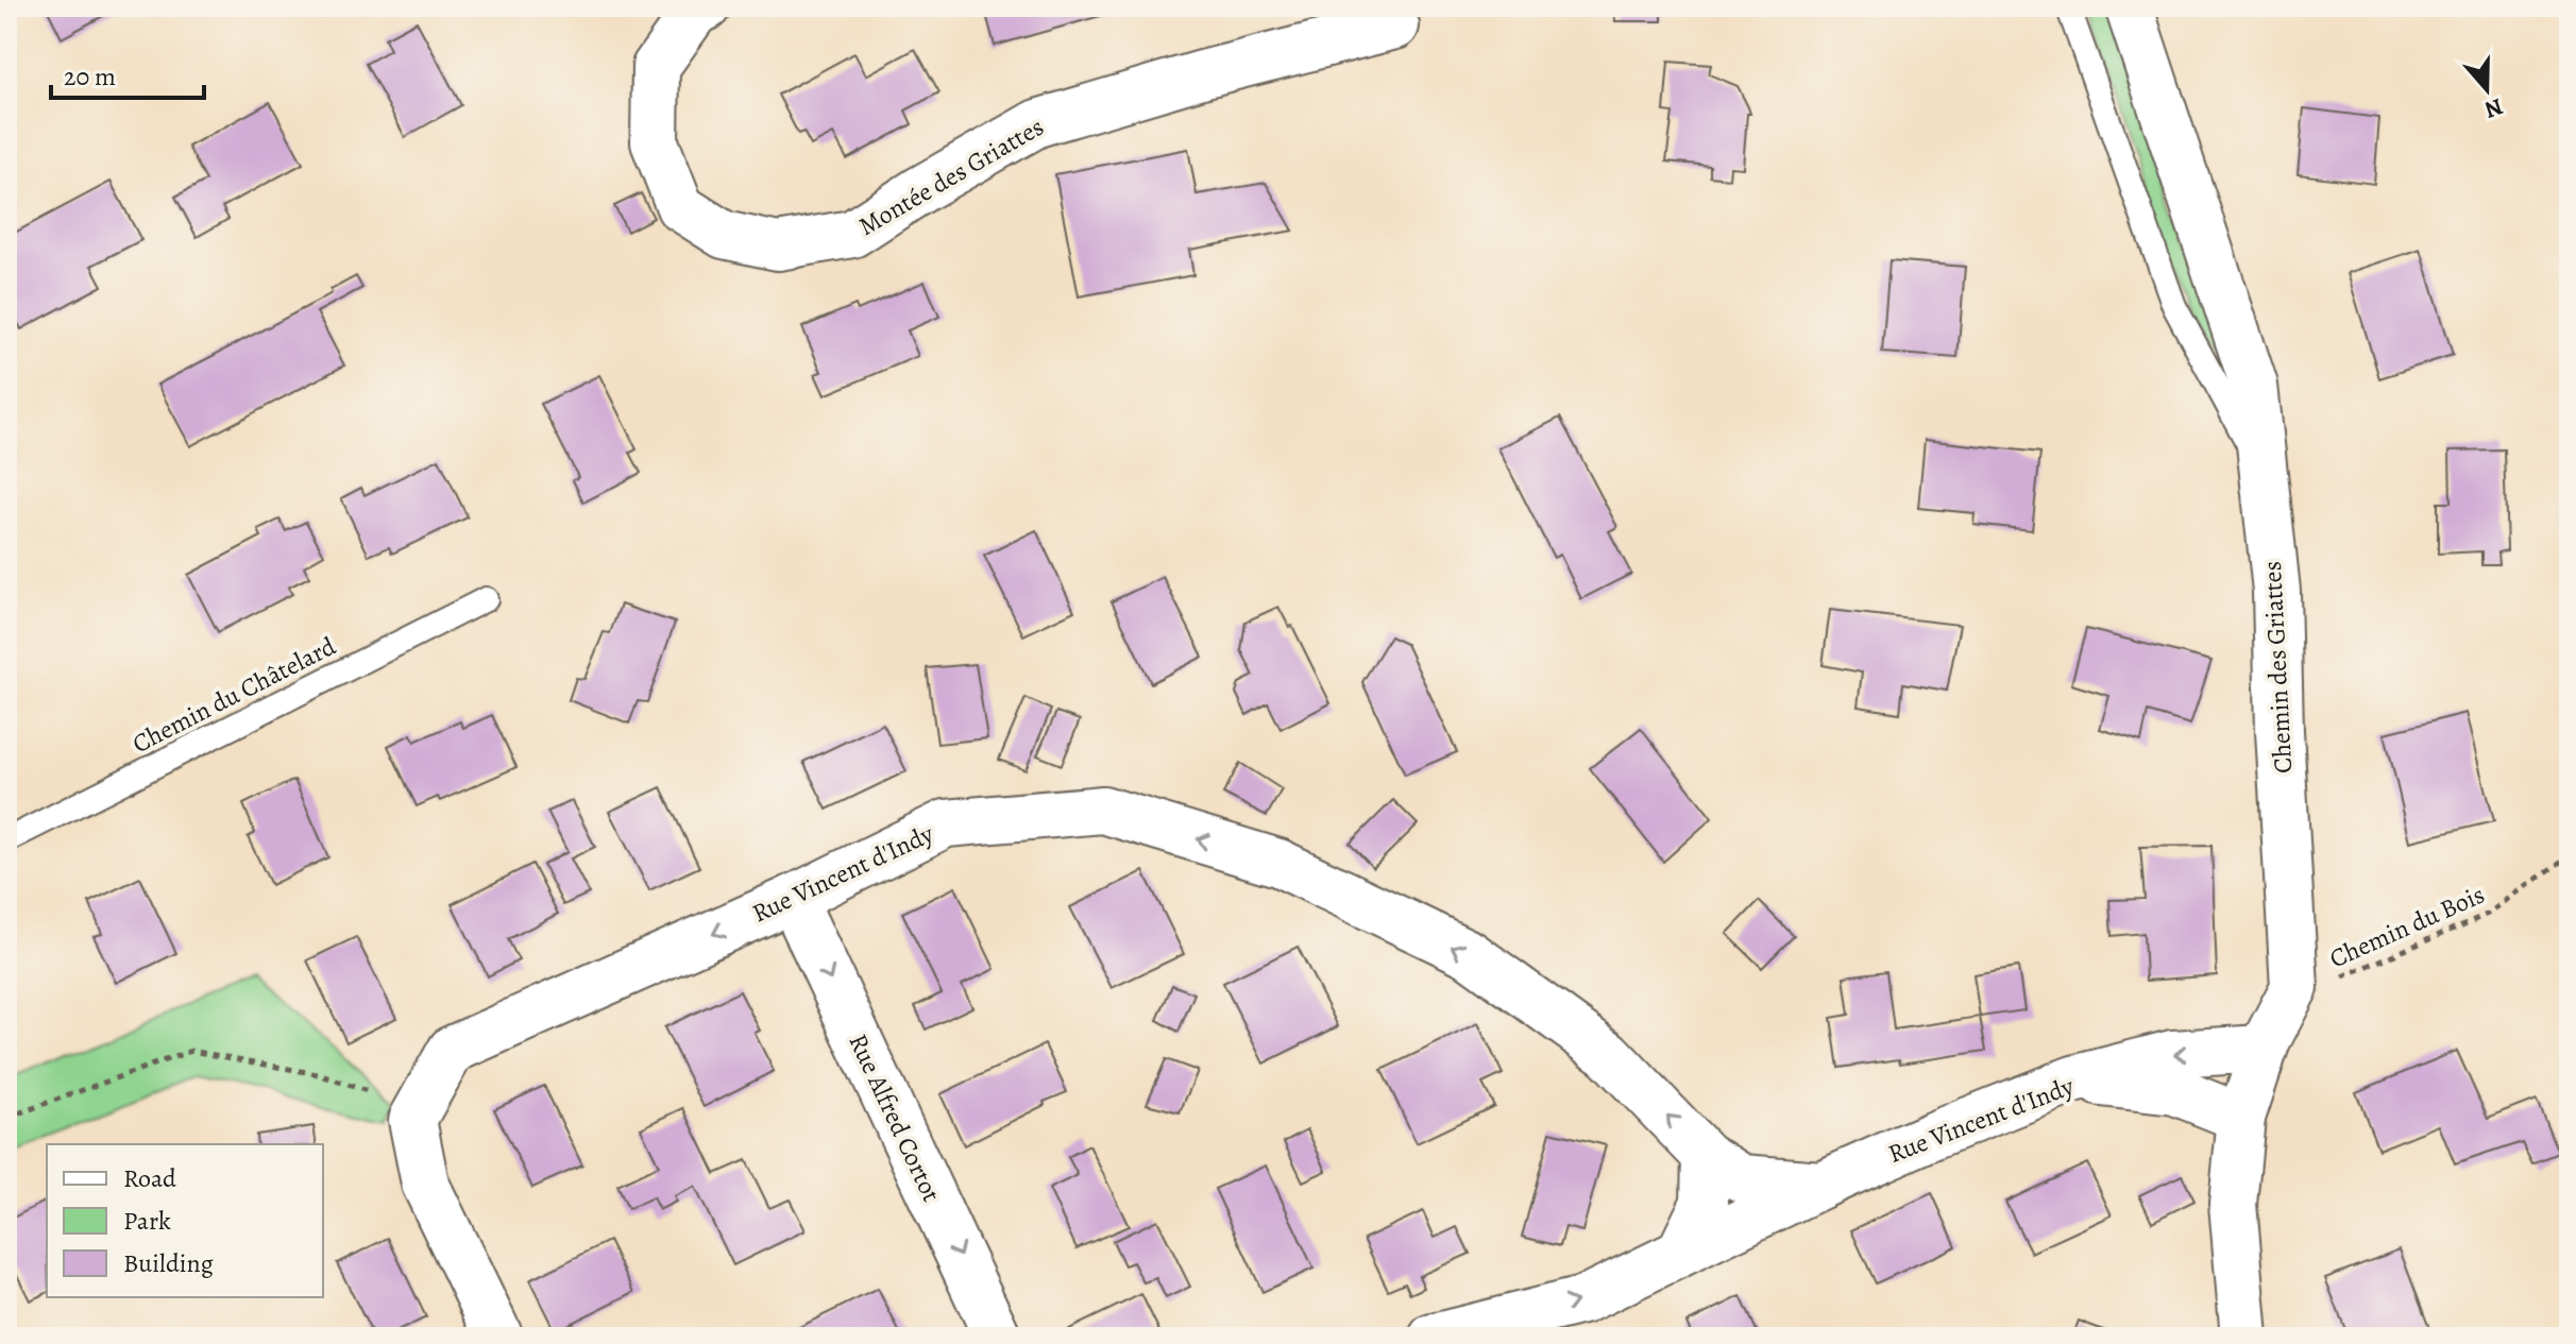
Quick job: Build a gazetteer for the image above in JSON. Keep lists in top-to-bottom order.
{
  "streets": {
    "street": [
      "Montée des Griattes",
      "Chemin des Griattes",
      "Rue Vincent d'Indy",
      "Rue Alfred Cortot"
    ],
    "lane": ["Chemin du Châtelard"],
    "path": ["Chemin du Bois"]
  },
  "crossings": [
    ["Chemin des Griattes", "Rue Vincent d'Indy"],
    ["Chemin des Griattes", "Chemin du Bois"],
    ["Rue Vincent d'Indy", "Rue Alfred Cortot"]
  ],
  "one_way": ["Rue Alfred Cortot"],
  "legend": ["Road", "Park", "Building"],
  "scale_bar": "20 m",
  "north": "bottom"
}
